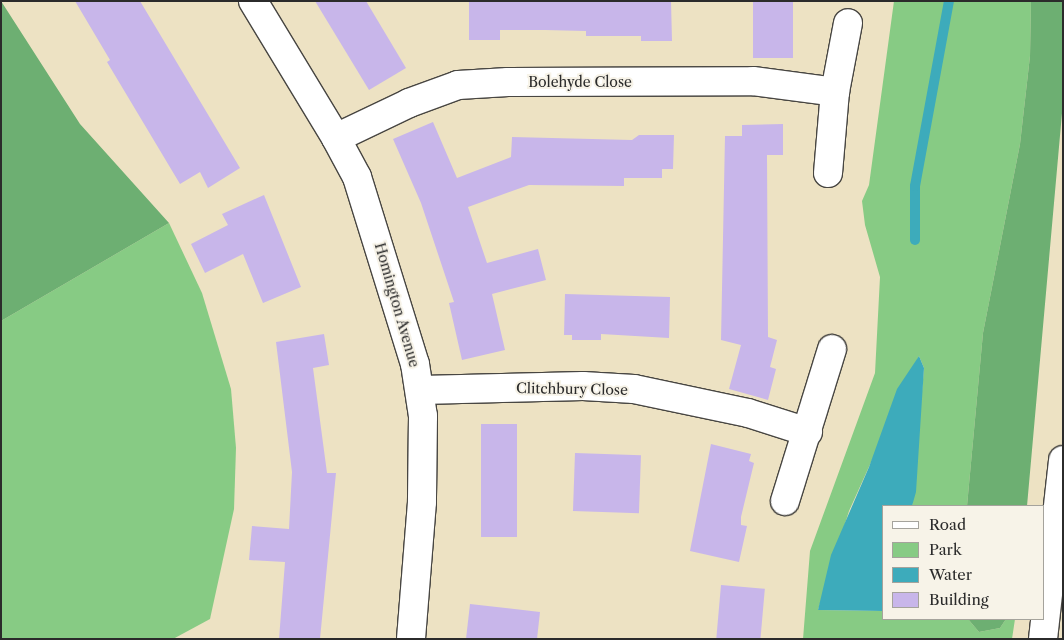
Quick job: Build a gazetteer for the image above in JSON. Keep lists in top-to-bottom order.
{
  "streets": {
    "main road": ["Bolehyde Close", "Homington Avenue", "Clitchbury Close"]
  },
  "crossings": [
    ["Bolehyde Close", "Homington Avenue"],
    ["Homington Avenue", "Clitchbury Close"]
  ],
  "legend": [
    "Road",
    "Park",
    "Water",
    "Building"
  ]
}
